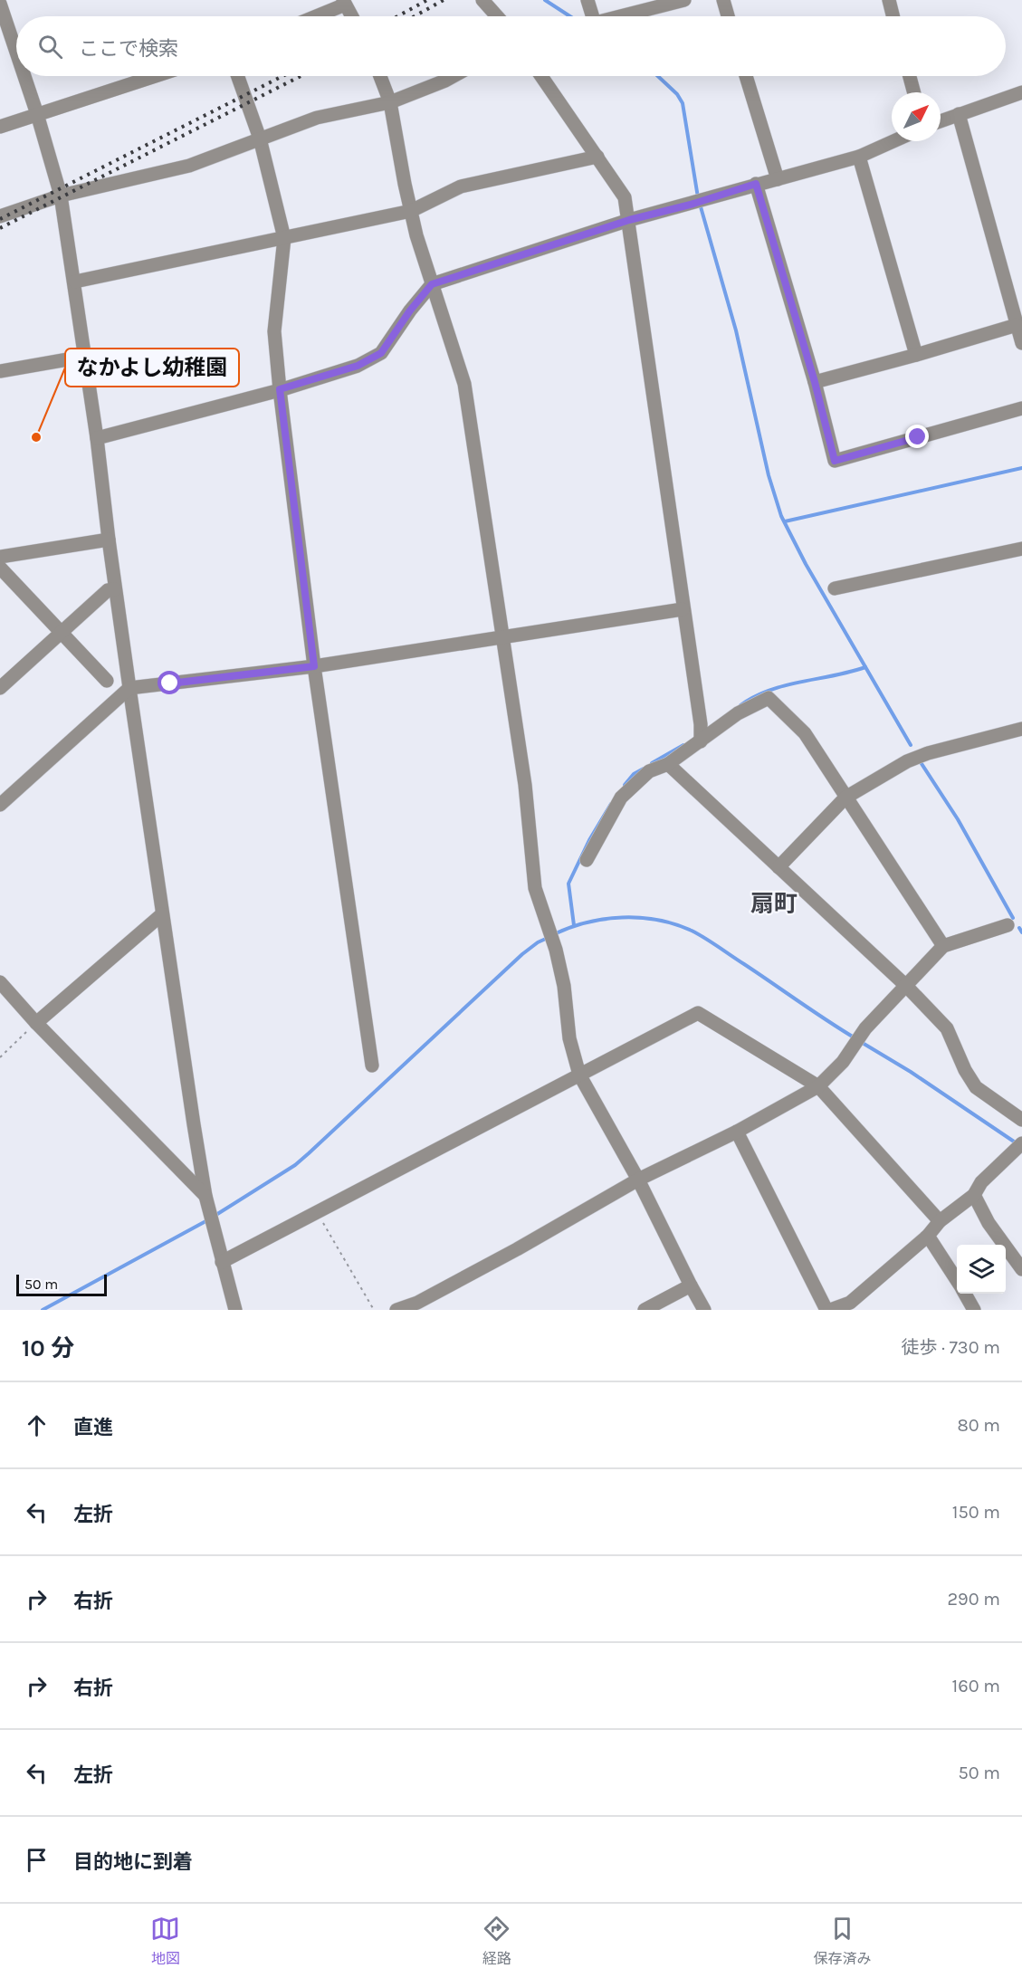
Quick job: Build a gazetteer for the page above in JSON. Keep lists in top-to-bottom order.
{
  "districts": ["扇町"],
  "places": ["なかよし幼稚園"],
  "scale_bar": "50 m",
  "north": "top right",
  "page": {
    "search": "ここで検索",
    "scale": "50 m",
    "heading": ["10 分", "徒歩 · 730 m"],
    "list": [
      ["直進", "80 m"],
      ["左折", "150 m"],
      ["右折", "290 m"],
      ["右折", "160 m"],
      ["左折", "50 m"],
      "目的地に到着"
    ],
    "nav": ["地図", "経路", "保存済み"]
  }
}
